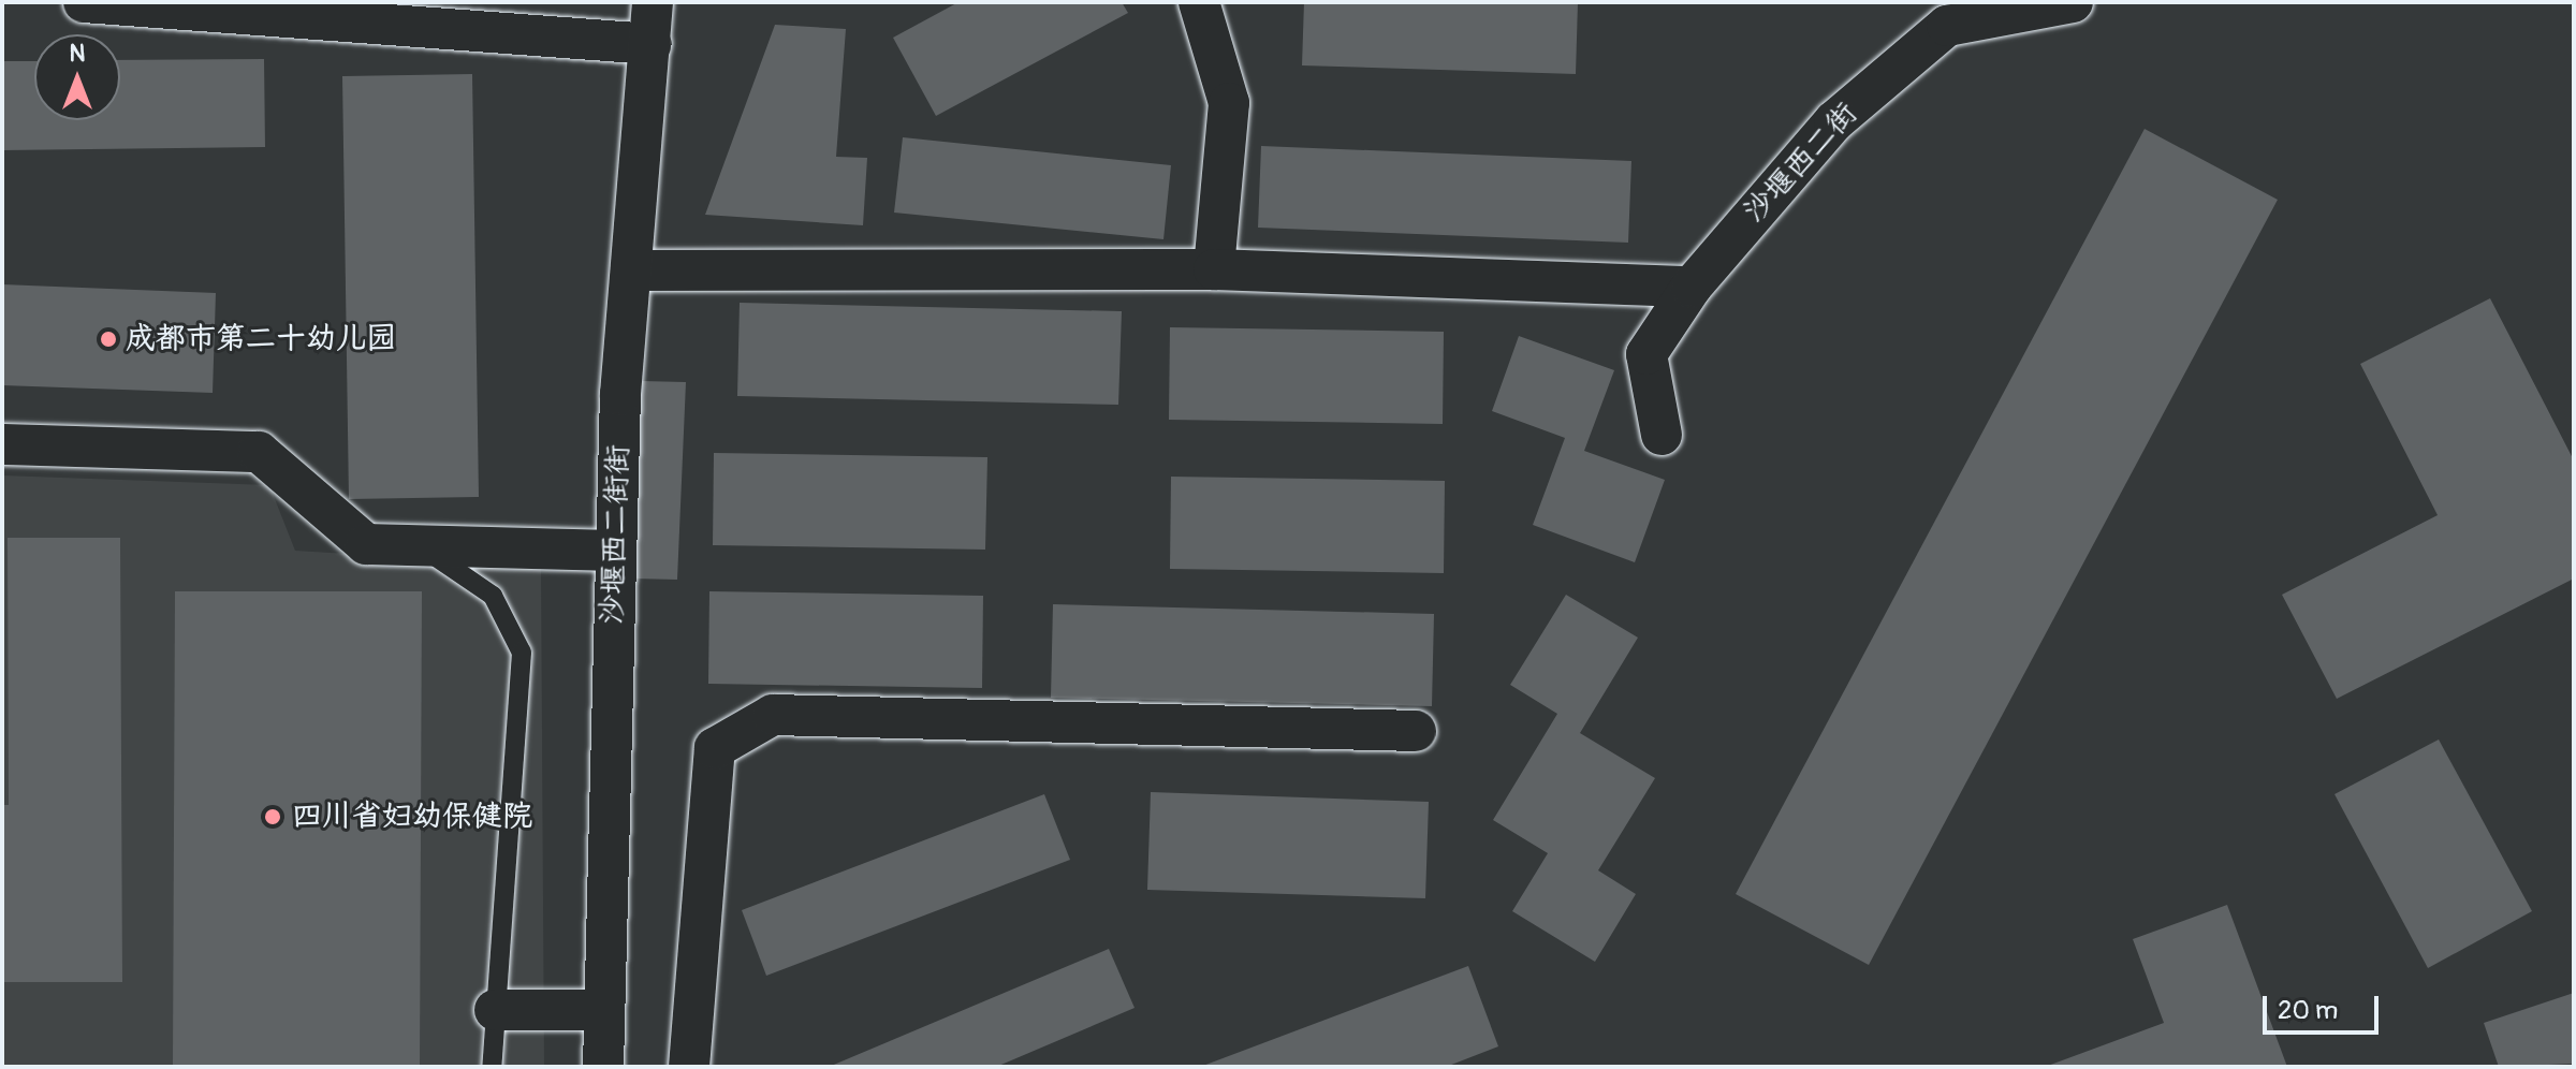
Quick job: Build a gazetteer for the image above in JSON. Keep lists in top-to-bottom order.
{
  "streets": {
    "street": ["沙堰西二街", "沙堰西二街街"]
  },
  "places": ["成都市第二十幼儿园", "四川省妇幼保健院"],
  "scale_bar": "20 m",
  "north": "top"
}
